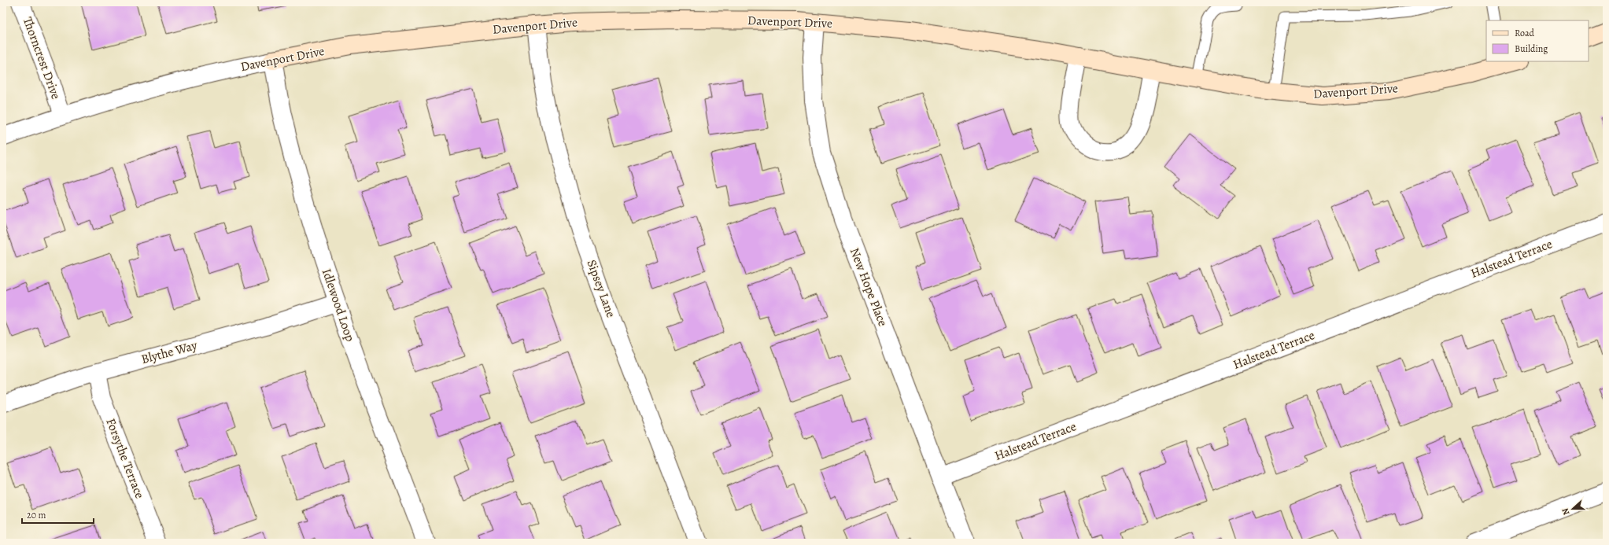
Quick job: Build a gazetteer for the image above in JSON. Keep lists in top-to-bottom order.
{
  "streets": {
    "street": [
      "Davenport Drive",
      "Thorncrest Drive",
      "Halstead Terrace",
      "New Hope Place",
      "Sipsey Lane",
      "Idlewood Loop",
      "Blythe Way",
      "Forsythe Terrace"
    ]
  },
  "crossings": [
    ["Davenport Drive", "Thorncrest Drive"],
    ["Davenport Drive", "New Hope Place"],
    ["Davenport Drive", "Sipsey Lane"],
    ["Davenport Drive", "Idlewood Loop"],
    ["Halstead Terrace", "New Hope Place"],
    ["Idlewood Loop", "Blythe Way"],
    ["Blythe Way", "Forsythe Terrace"]
  ],
  "legend": ["Road", "Building"],
  "scale_bar": "20 m",
  "north": "left"
}
